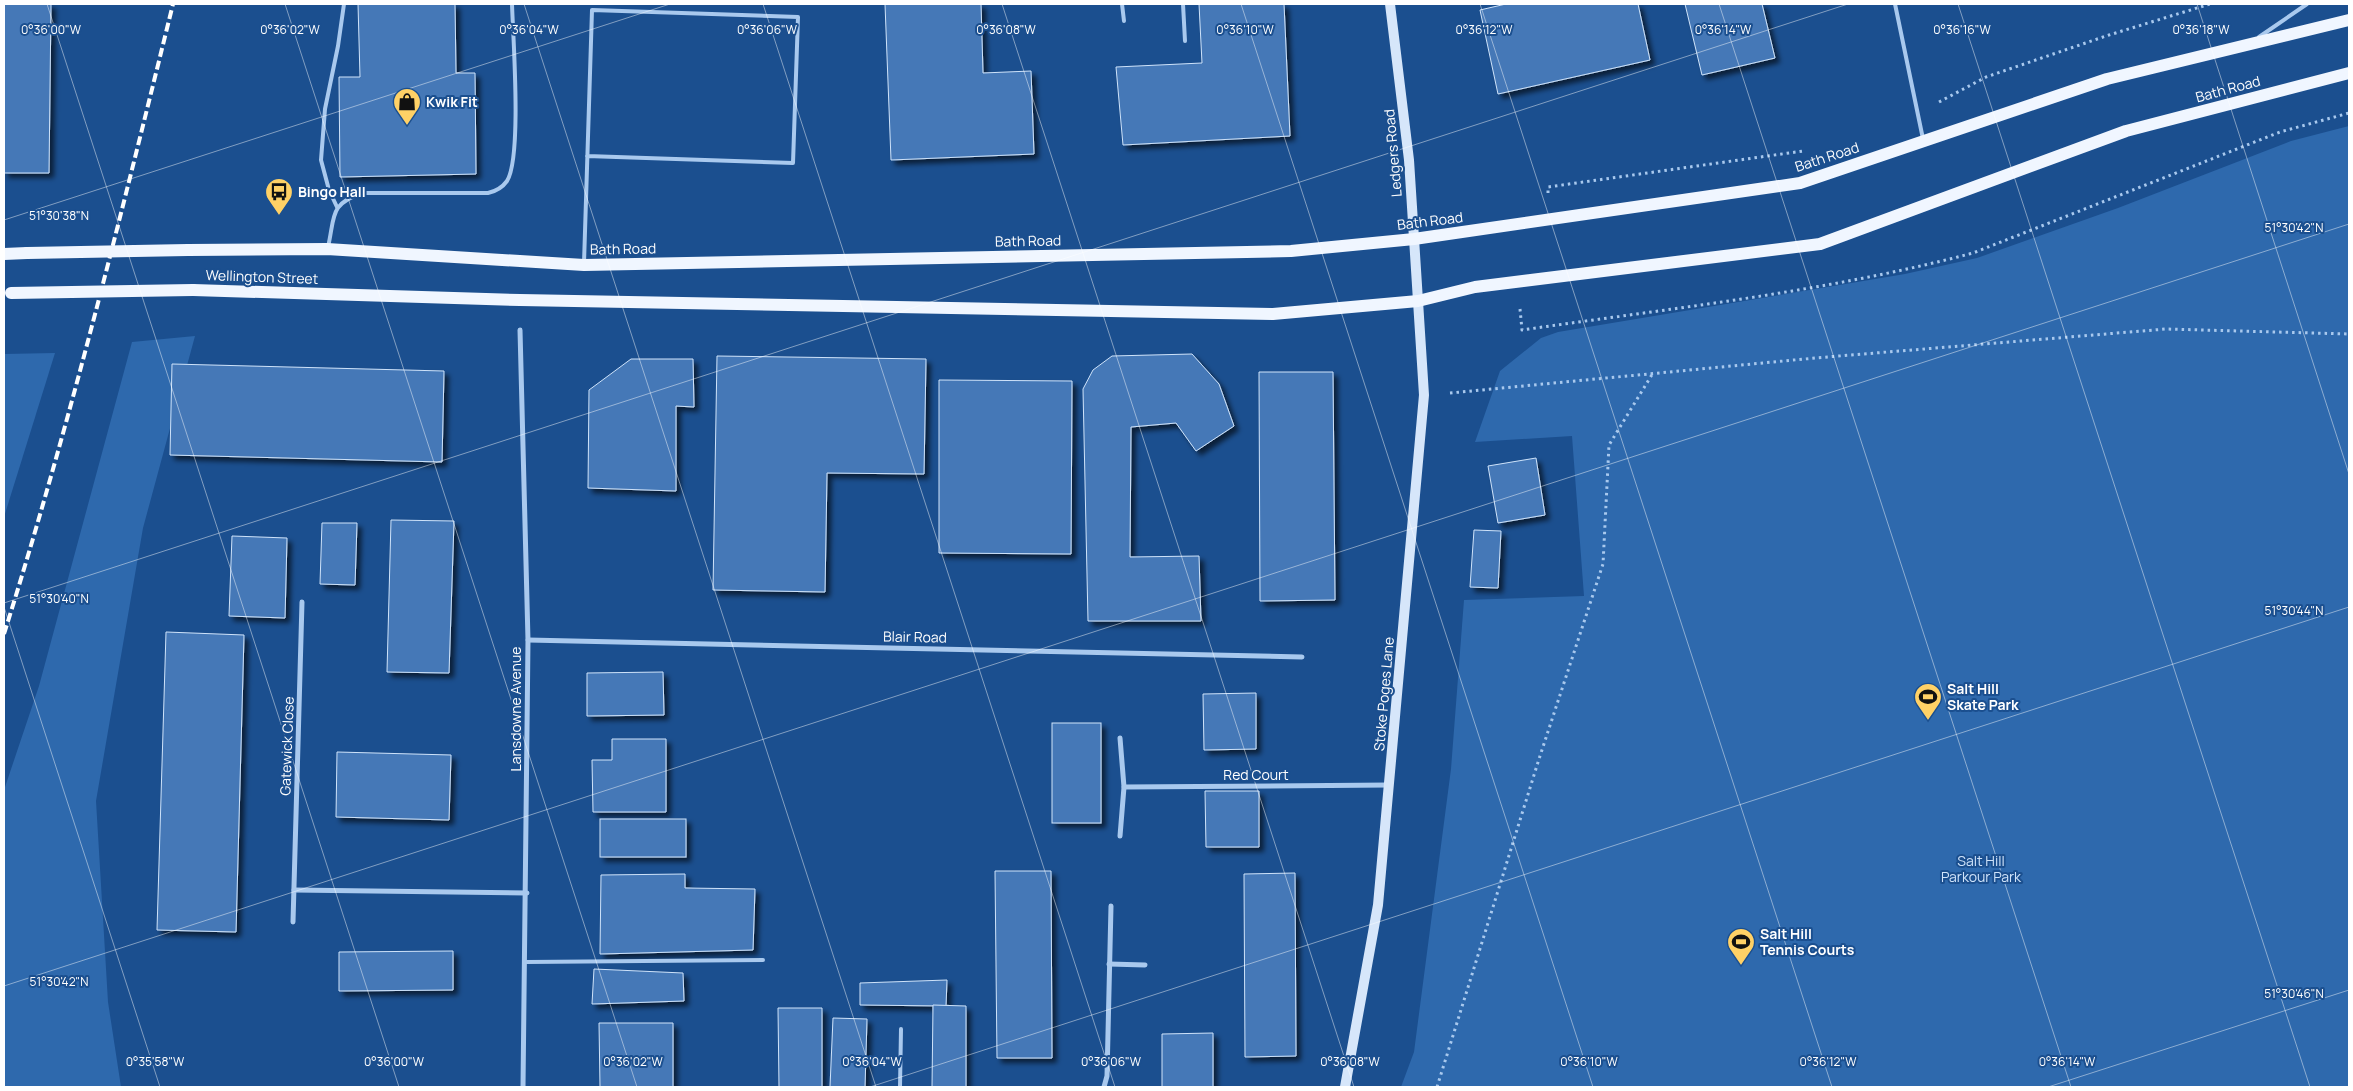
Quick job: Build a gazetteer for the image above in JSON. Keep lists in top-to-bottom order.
{
  "streets": {
    "main road": ["Bath Road", "Wellington Street"],
    "street": [
      "Ledgers Road",
      "Blair Road",
      "Stoke Poges Lane",
      "Lansdowne Avenue",
      "Gatewick Close",
      "Red Court"
    ]
  },
  "crossings": [
    ["Bath Road", "Ledgers Road"],
    ["Bath Road", "Wellington Street"],
    ["Bath Road", "Stoke Poges Lane"],
    ["Ledgers Road", "Stoke Poges Lane"],
    ["Blair Road", "Lansdowne Avenue"],
    ["Stoke Poges Lane", "Red Court"]
  ],
  "parks": ["Salt Hill Parkour Park"],
  "places": {
    "shop": ["Kwik Fit"],
    "bus stop": ["Bingo Hall"],
    "sports": ["Salt Hill Skate Park", "Salt Hill Tennis Courts"]
  },
  "coordinates": [
    "0°36'00\"W",
    "0°36'02\"W",
    "0°36'04\"W",
    "0°36'06\"W",
    "0°36'08\"W",
    "0°36'10\"W",
    "0°36'12\"W",
    "0°36'14\"W",
    "0°36'16\"W",
    "0°36'18\"W",
    "51°30'38\"N",
    "51°30'42\"N",
    "51°30'40\"N",
    "51°30'44\"N",
    "51°30'46\"N",
    "0°35'58\"W"
  ]
}
